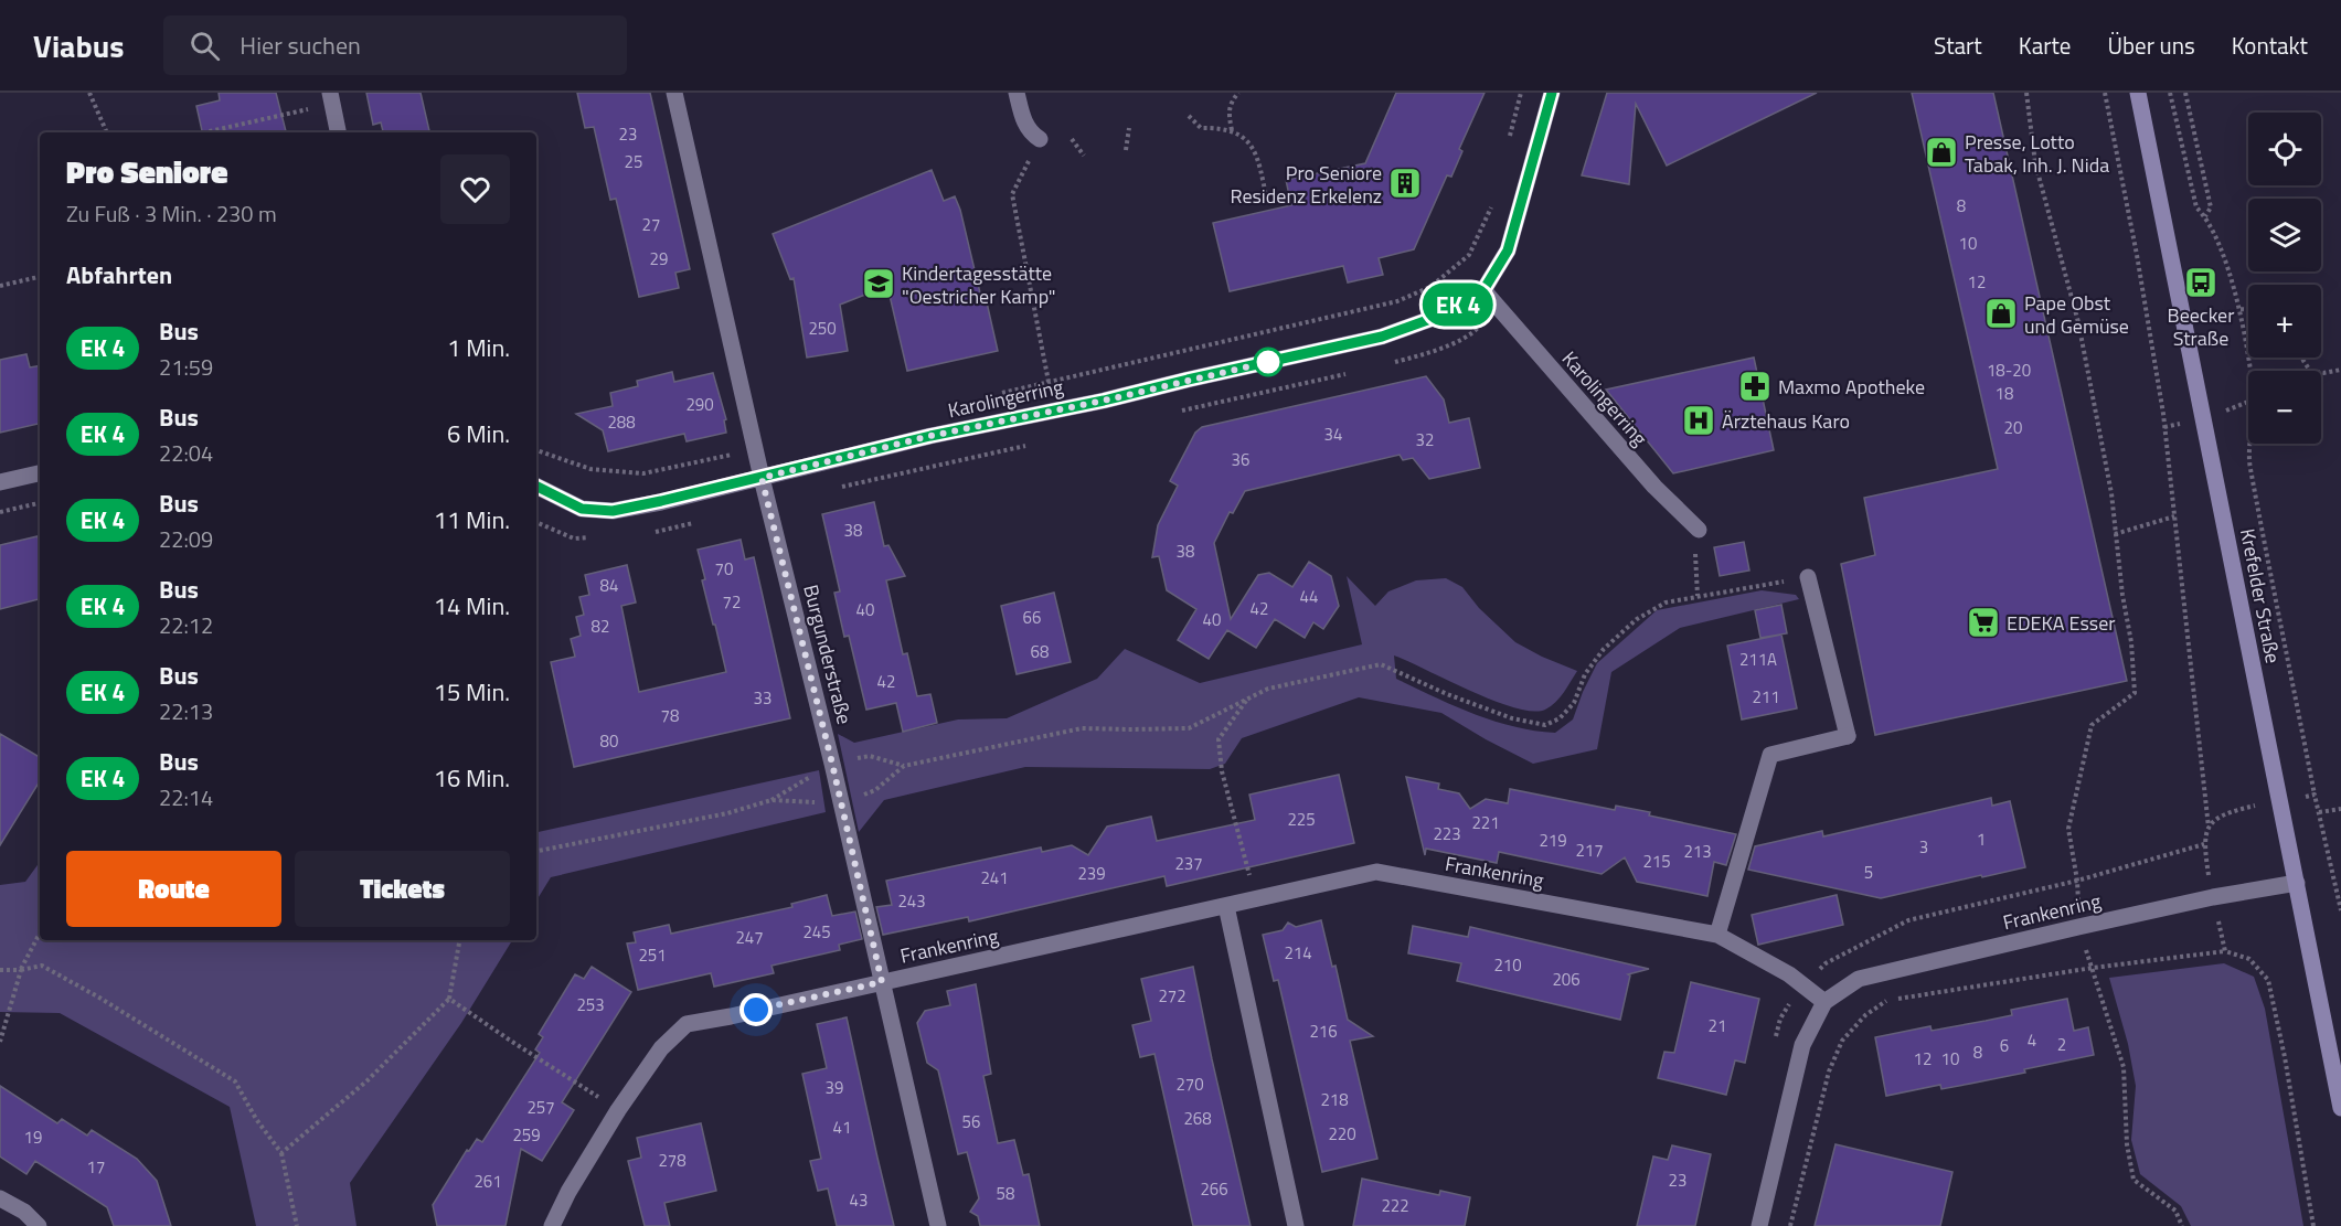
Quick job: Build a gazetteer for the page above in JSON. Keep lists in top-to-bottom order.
{
  "streets": {
    "street": [
      "Karolingerring",
      "Krefelder Straße",
      "Burgunderstraße",
      "Frankenring"
    ]
  },
  "crossings": [
    ["Karolingerring", "Burgunderstraße"],
    ["Krefelder Straße", "Frankenring"],
    ["Burgunderstraße", "Frankenring"]
  ],
  "places": {
    "shop": ["Presse, Lotto Tabak, Inh. J. Nida", "Pape Obst und Gemüse"],
    "building": ["Pro Seniore Residenz Erkelenz"],
    "bus stop": ["Beecker Straße"],
    "school or university": ["Kindertagesstätte \"Oestricher Kamp\""],
    "pharmacy": ["Maxmo Apotheke"],
    "hospital": ["Ärztehaus Karo"],
    "supermarket": ["EDEKA Esser"]
  },
  "house_numbers": [
    "23",
    "25",
    "8",
    "27",
    "10",
    "29",
    "12",
    "250",
    "18-20",
    "18",
    "290",
    "288",
    "20",
    "34",
    "32",
    "36",
    "38",
    "38",
    "70",
    "84",
    "44",
    "72",
    "42",
    "40",
    "66",
    "40",
    "82",
    "68",
    "211A",
    "42",
    "211",
    "33",
    "78",
    "80",
    "225",
    "221",
    "223",
    "1",
    "219",
    "3",
    "217",
    "213",
    "215",
    "237",
    "5",
    "239",
    "241",
    "243",
    "245",
    "247",
    "214",
    "251",
    "210",
    "206",
    "272",
    "253",
    "21",
    "216",
    "4",
    "2",
    "6",
    "8",
    "12",
    "10",
    "270",
    "39",
    "218",
    "257",
    "268",
    "56",
    "41",
    "220",
    "259",
    "19",
    "278",
    "17",
    "23",
    "261",
    "266",
    "58",
    "43",
    "222"
  ],
  "page": {
    "header": "Viabus",
    "search": "Hier suchen",
    "nav": [
      "Start",
      "Karte",
      "Über uns",
      "Kontakt"
    ],
    "on_map": "EK 4",
    "map_buttons": ["+", "−"],
    "heading": [
      ["Pro Seniore", "Zu Fuß · 3 Min. · 230 m"],
      "Abfahrten"
    ],
    "list": [
      {
        "mark": "EK 4",
        "name": "Bus",
        "note": "21:59",
        "value": "1 Min."
      },
      {
        "mark": "EK 4",
        "name": "Bus",
        "note": "22:04",
        "value": "6 Min."
      },
      {
        "mark": "EK 4",
        "name": "Bus",
        "note": "22:09",
        "value": "11 Min."
      },
      {
        "mark": "EK 4",
        "name": "Bus",
        "note": "22:12",
        "value": "14 Min."
      },
      {
        "mark": "EK 4",
        "name": "Bus",
        "note": "22:13",
        "value": "15 Min."
      },
      {
        "mark": "EK 4",
        "name": "Bus",
        "note": "22:14",
        "value": "16 Min."
      }
    ],
    "buttons": ["Route", "Tickets"]
  }
}
